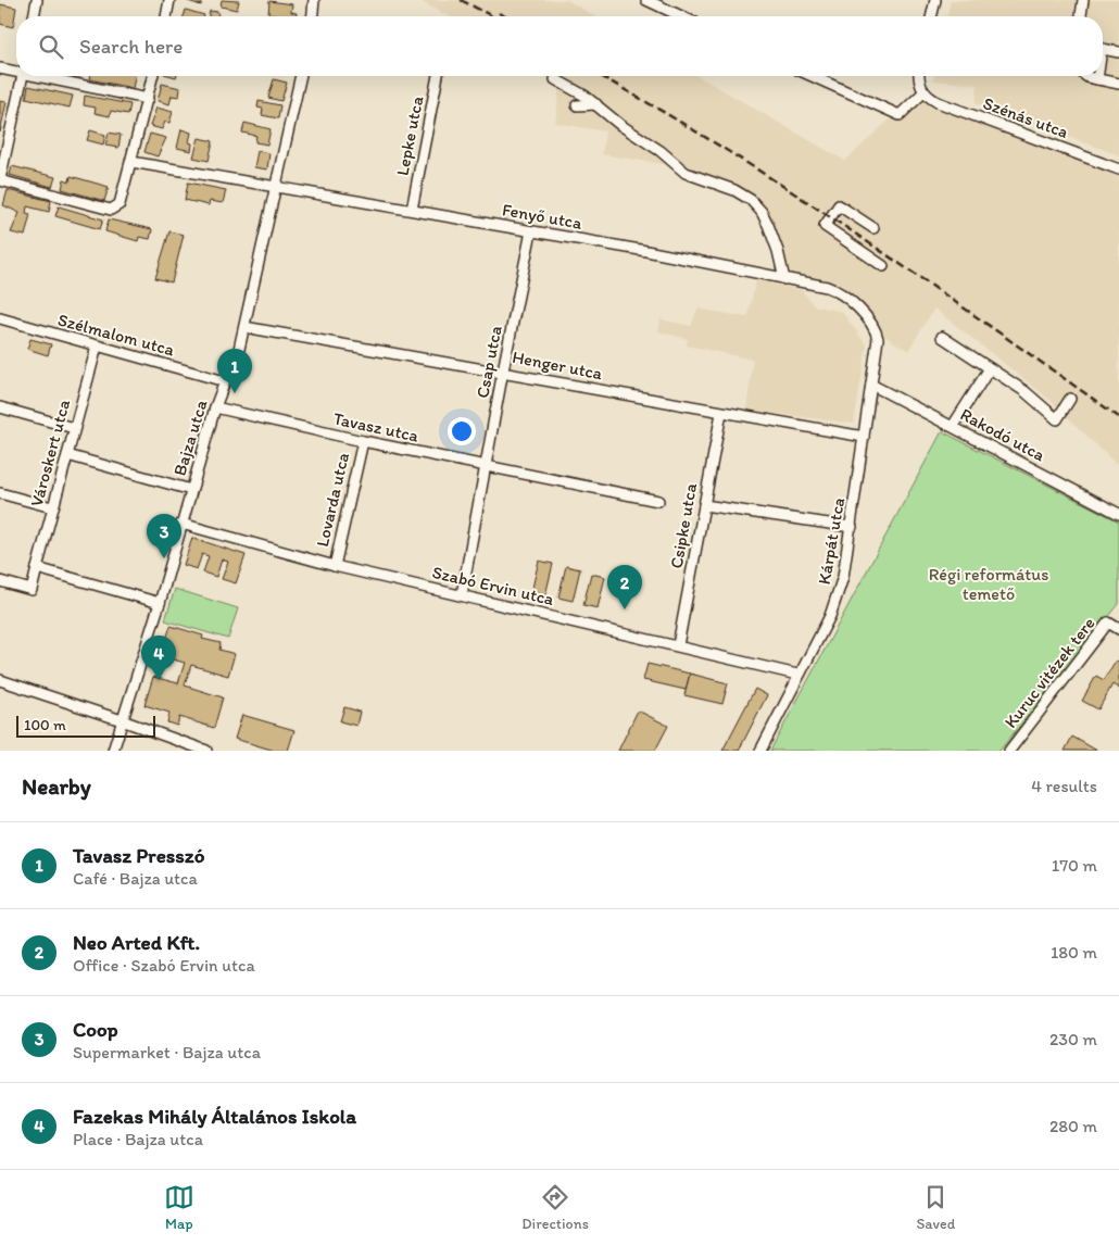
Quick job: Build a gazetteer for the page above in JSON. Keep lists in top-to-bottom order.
{
  "streets": {
    "street": [
      "Szénás utca",
      "Lepke utca",
      "Fenyő utca",
      "Szélmalom utca",
      "Csap utca",
      "Henger utca",
      "Tavasz utca",
      "Rakodó utca",
      "Bajza utca",
      "Városkert utca",
      "Lovarda utca",
      "Csipke utca",
      "Kárpát utca",
      "Szabó Ervin utca",
      "Kuruc vitézek tere"
    ]
  },
  "crossings": [
    ["Lepke utca", "Fenyő utca"],
    ["Fenyő utca", "Csap utca"],
    ["Fenyő utca", "Rakodó utca"],
    ["Fenyő utca", "Bajza utca"],
    ["Fenyő utca", "Kárpát utca"],
    ["Szélmalom utca", "Bajza utca"],
    ["Szélmalom utca", "Városkert utca"],
    ["Csap utca", "Henger utca"],
    ["Csap utca", "Tavasz utca"],
    ["Csap utca", "Szabó Ervin utca"],
    ["Henger utca", "Bajza utca"],
    ["Henger utca", "Csipke utca"],
    ["Henger utca", "Kárpát utca"],
    ["Tavasz utca", "Bajza utca"],
    ["Tavasz utca", "Lovarda utca"],
    ["Rakodó utca", "Kárpát utca"],
    ["Bajza utca", "Szabó Ervin utca"],
    ["Lovarda utca", "Szabó Ervin utca"],
    ["Csipke utca", "Szabó Ervin utca"],
    ["Kárpát utca", "Szabó Ervin utca"]
  ],
  "parks": ["Régi református temető"],
  "scale_bar": "100 m",
  "page": {
    "search": "Search here",
    "pins": [
      "1",
      "3",
      "2",
      "4"
    ],
    "scale": "100 m",
    "heading": ["Nearby", "4 results"],
    "list": [
      {
        "mark": "1",
        "name": "Tavasz Presszó",
        "note": "Café · Bajza utca",
        "value": "170 m"
      },
      {
        "mark": "2",
        "name": "Neo Arted Kft.",
        "note": "Office · Szabó Ervin utca",
        "value": "180 m"
      },
      {
        "mark": "3",
        "name": "Coop",
        "note": "Supermarket · Bajza utca",
        "value": "230 m"
      },
      {
        "mark": "4",
        "name": "Fazekas Mihály Általános Iskola",
        "note": "Place · Bajza utca",
        "value": "280 m"
      }
    ],
    "nav": ["Map", "Directions", "Saved"]
  }
}
